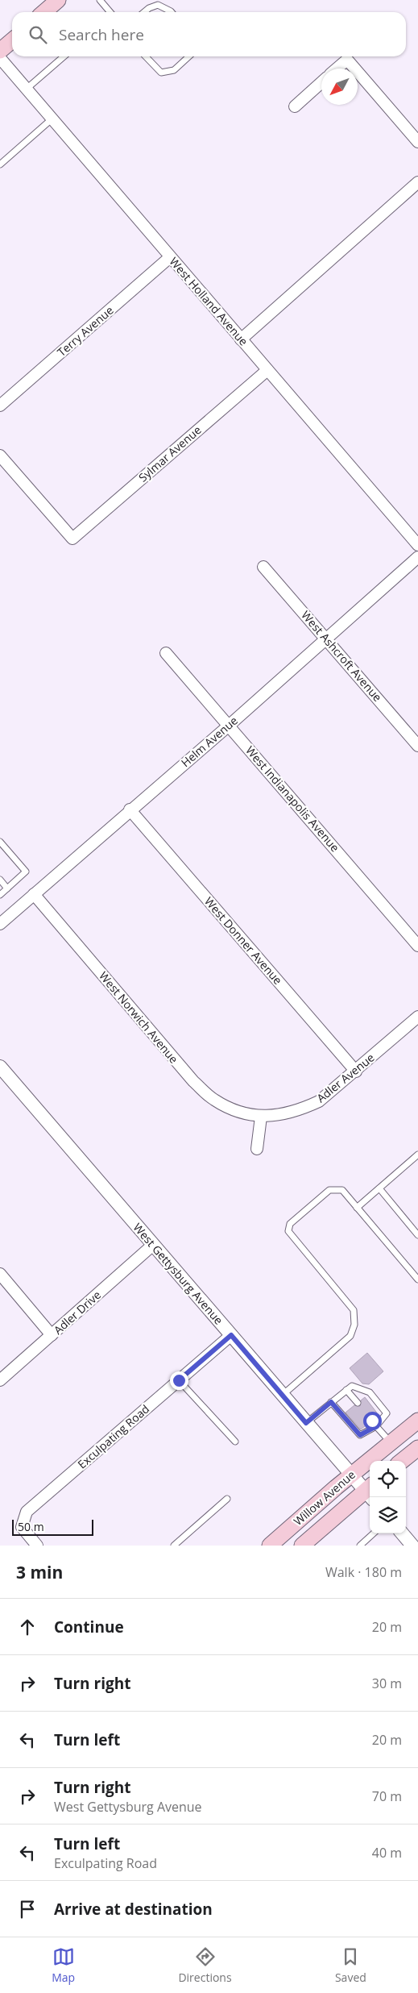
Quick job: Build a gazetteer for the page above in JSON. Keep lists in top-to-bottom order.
{
  "streets": {
    "main road": ["Willow Avenue"],
    "street": [
      "West Holland Avenue",
      "Terry Avenue",
      "Sylmar Avenue",
      "West Ashcroft Avenue",
      "Helm Avenue",
      "West Indianapolis Avenue",
      "West Donner Avenue",
      "West Norwich Avenue",
      "Adler Avenue",
      "West Gettysburg Avenue",
      "Adler Drive",
      "Exculpating Road"
    ]
  },
  "crossings": [
    ["West Holland Avenue", "Terry Avenue"],
    ["West Holland Avenue", "Sylmar Avenue"],
    ["West Ashcroft Avenue", "Helm Avenue"],
    ["Helm Avenue", "West Indianapolis Avenue"],
    ["Helm Avenue", "West Donner Avenue"],
    ["Helm Avenue", "West Norwich Avenue"],
    ["West Donner Avenue", "Adler Avenue"],
    ["West Norwich Avenue", "Adler Avenue"],
    ["West Gettysburg Avenue", "Adler Drive"],
    ["West Gettysburg Avenue", "Exculpating Road"],
    ["West Gettysburg Avenue", "Willow Avenue"]
  ],
  "scale_bar": "50 m",
  "north": "bottom left",
  "page": {
    "search": "Search here",
    "scale": "50 m",
    "heading": ["3 min", "Walk · 180 m"],
    "list": [
      ["Continue", "20 m"],
      ["Turn right", "30 m"],
      ["Turn left", "20 m"],
      ["Turn right", "West Gettysburg Avenue", "70 m"],
      ["Turn left", "Exculpating Road", "40 m"],
      "Arrive at destination"
    ],
    "nav": ["Map", "Directions", "Saved"]
  }
}
